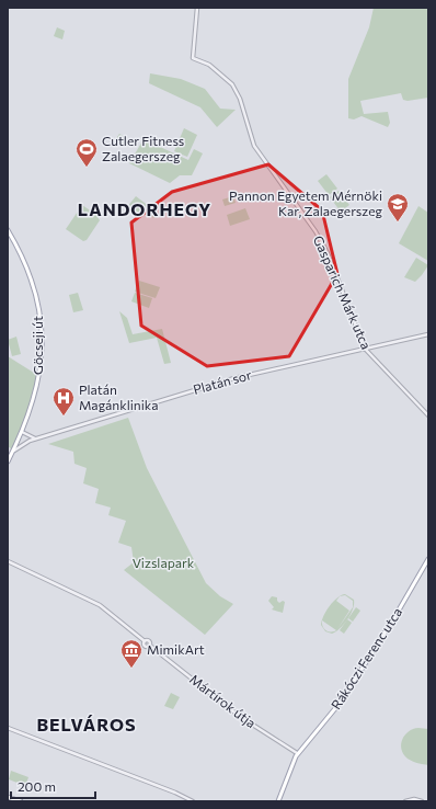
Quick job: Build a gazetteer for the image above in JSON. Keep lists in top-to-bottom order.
{
  "streets": {
    "main road": ["Göcseji út", "Rákóczi Ferenc utca"],
    "street": ["Gasparich Márk utca", "Platán sor", "Mártírok útja"]
  },
  "crossings": [
    ["Gasparich Márk utca", "Platán sor"],
    ["Göcseji út", "Platán sor"],
    ["Rákóczi Ferenc utca", "Mártírok útja"]
  ],
  "districts": ["LANDORHEGY", "BELVÁROS"],
  "parks": ["Vizslapark"],
  "places": {
    "sports": ["Cutler Fitness Zalaegerszeg"],
    "school or university": ["Pannon Egyetem Mérnöki Kar, Zalaegerszeg"],
    "hospital": ["Platán Magánklinika"],
    "museum": ["MimikArt"]
  },
  "scale_bar": "200 m"
}
